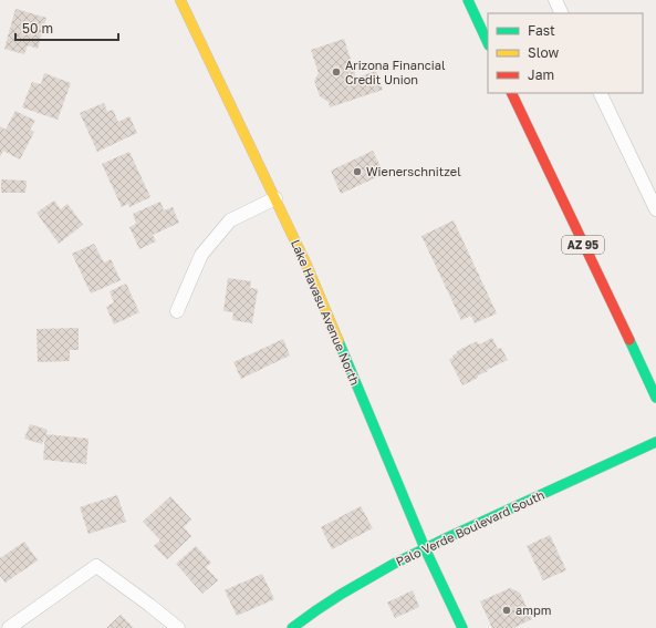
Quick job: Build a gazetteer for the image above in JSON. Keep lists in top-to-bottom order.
{
  "streets": {
    "main road": ["AZ 95", "Lake Havasu Avenue North", "Palo Verde Boulevard South"]
  },
  "crossings": [
    ["Lake Havasu Avenue North", "Palo Verde Boulevard South"]
  ],
  "places": ["Arizona Financial Credit Union", "Wienerschnitzel", "ampm"],
  "legend": ["Fast", "Slow", "Jam"],
  "scale_bar": "50 m"
}
